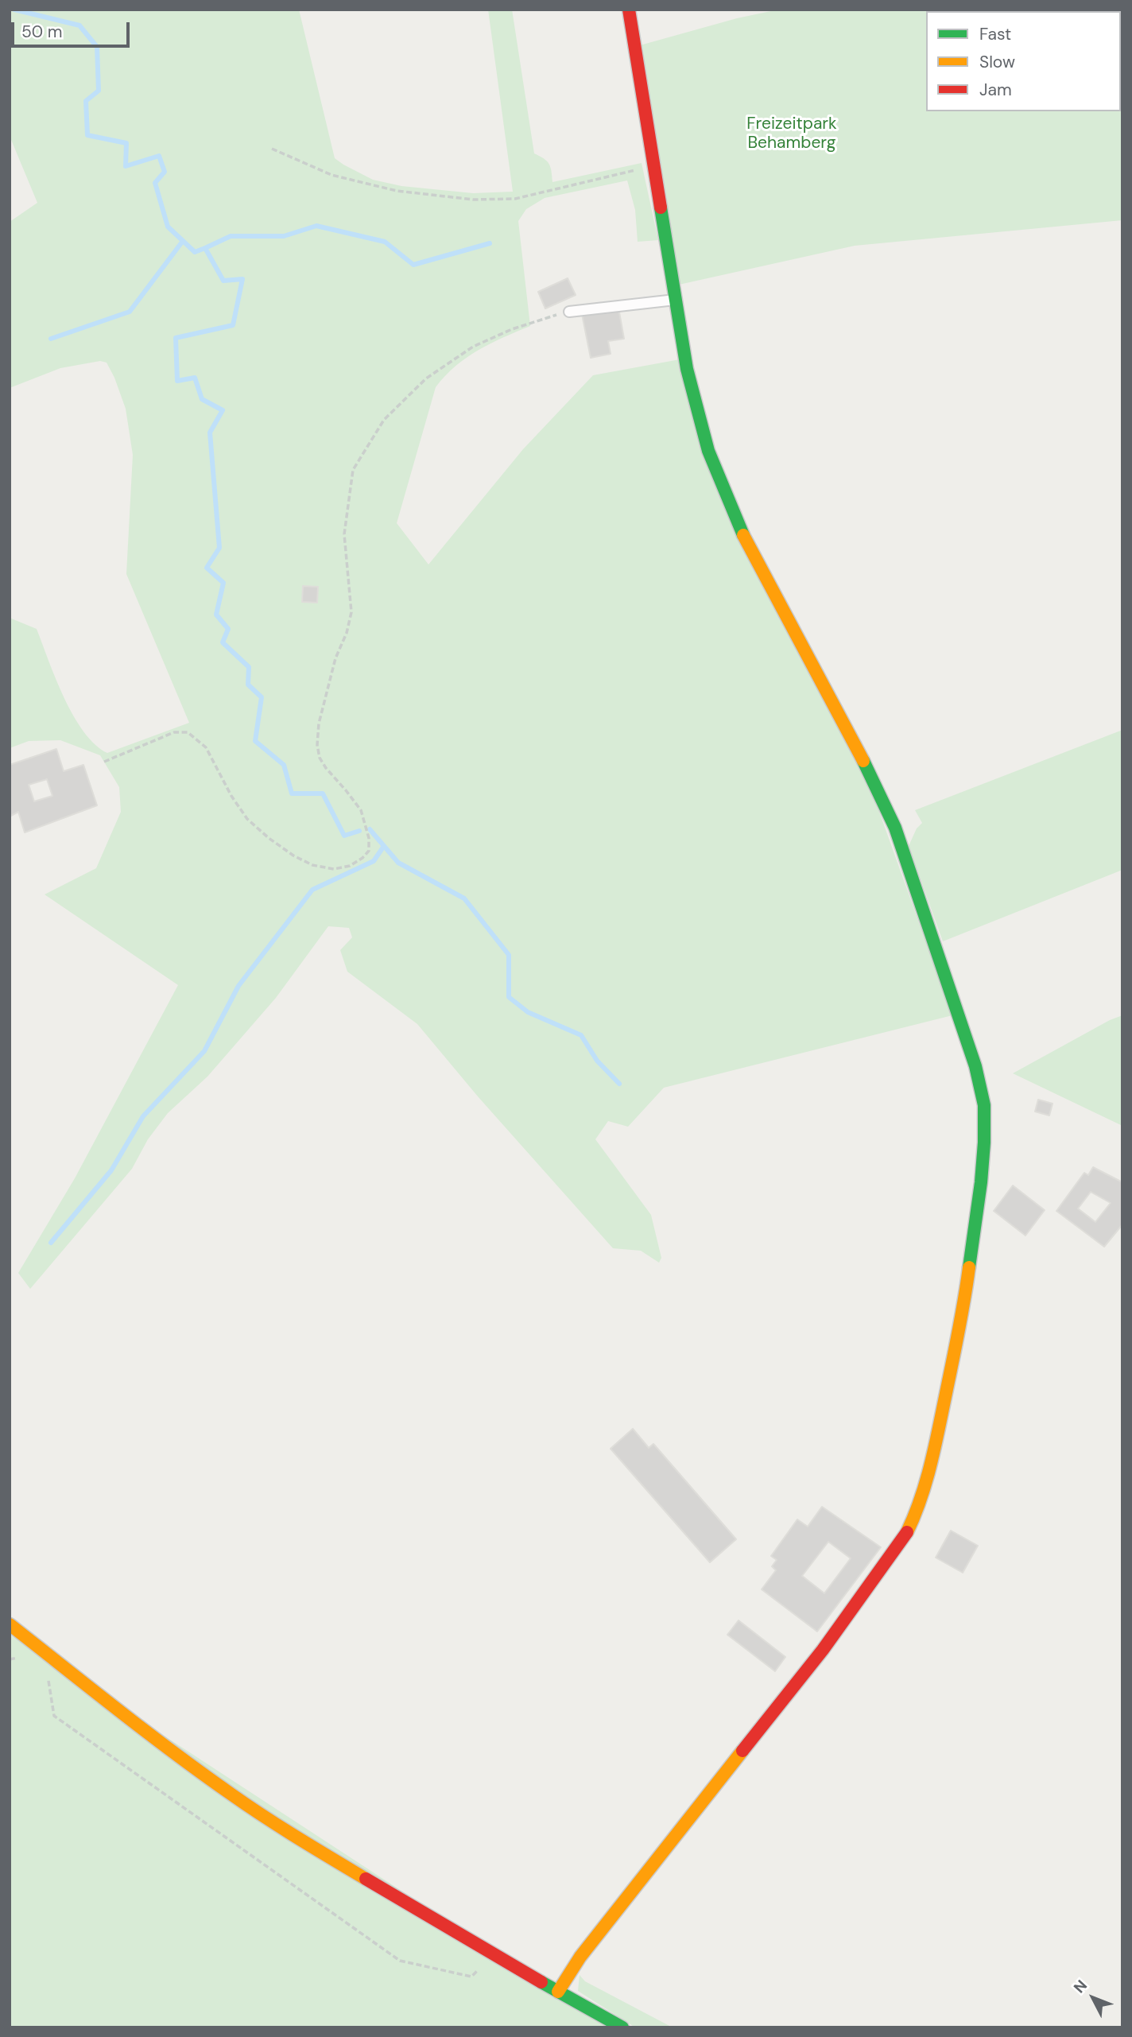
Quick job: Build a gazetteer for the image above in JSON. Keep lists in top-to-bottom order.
{
  "parks": ["Freizeitpark Behamberg"],
  "legend": ["Fast", "Slow", "Jam"],
  "scale_bar": "50 m",
  "north": "top left"
}
